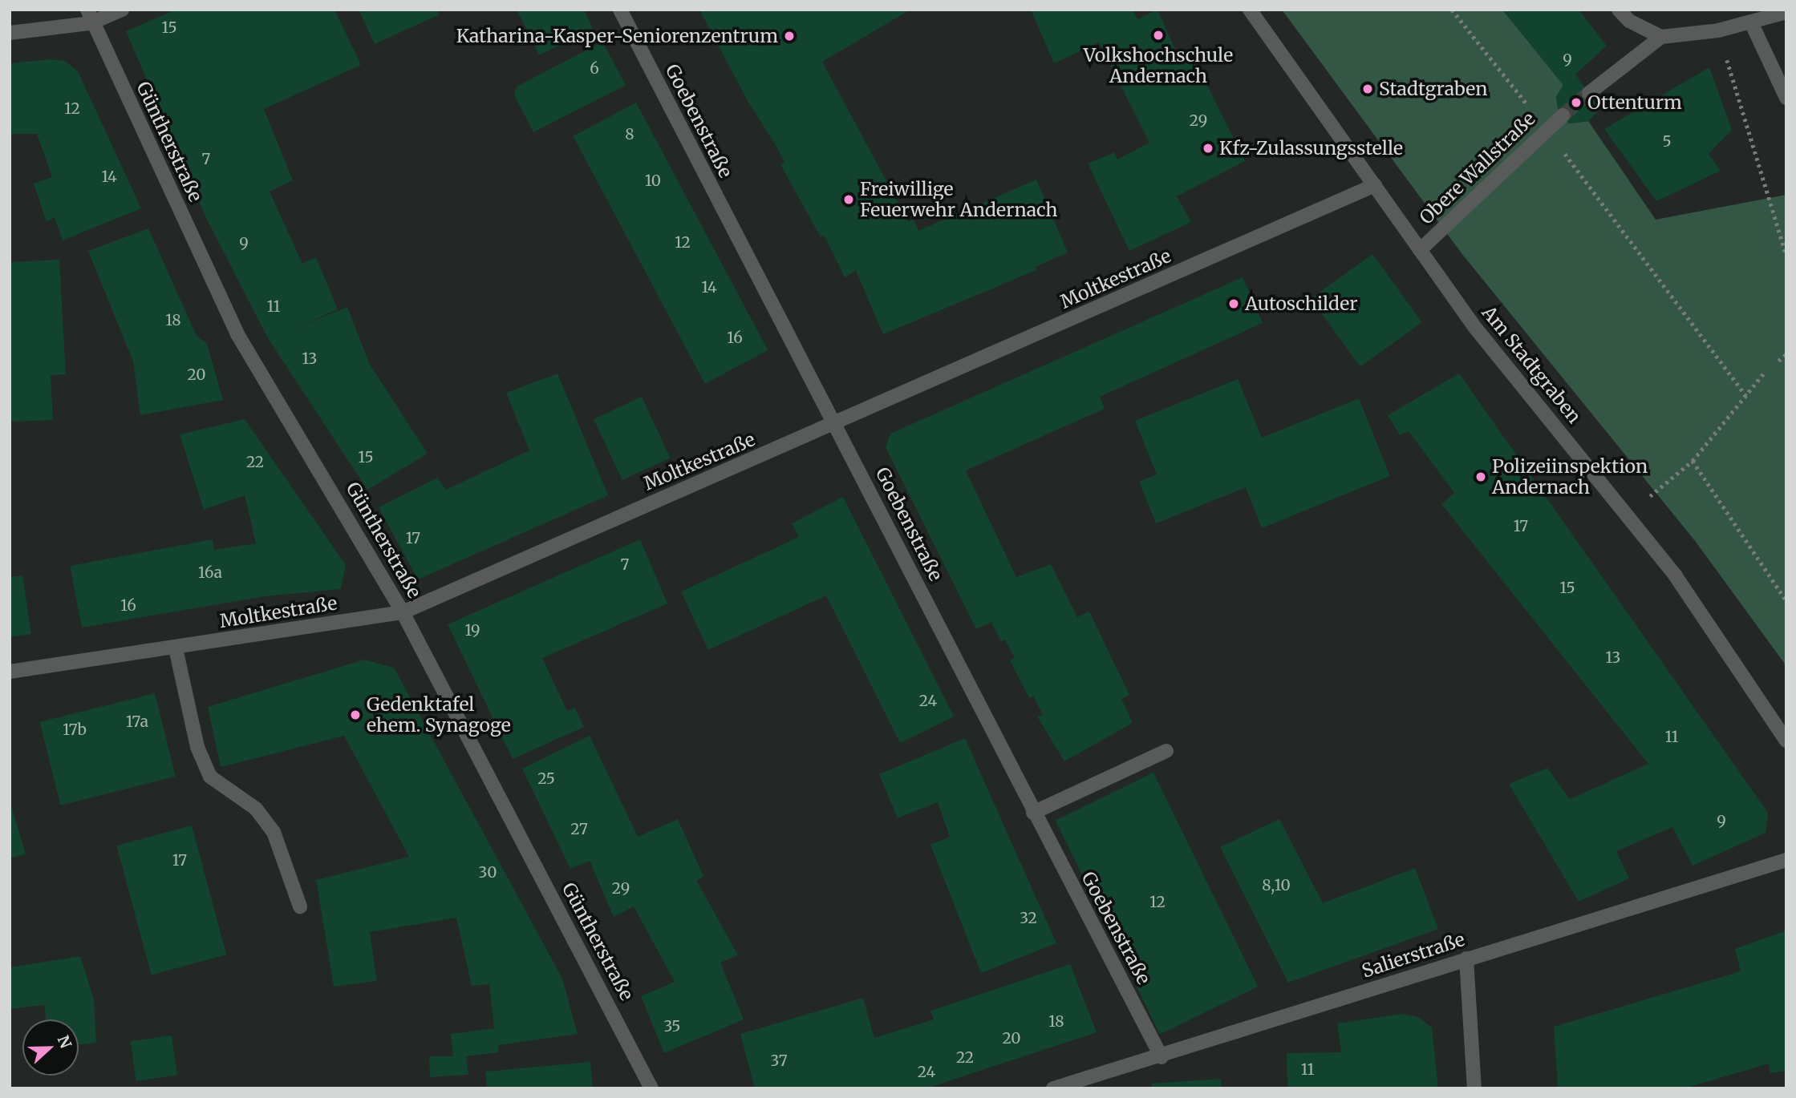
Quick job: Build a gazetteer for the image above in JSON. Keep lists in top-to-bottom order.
{
  "streets": {
    "street": [
      "Goebenstraße",
      "Güntherstraße",
      "Obere Wallstraße",
      "Moltkestraße",
      "Am Stadtgraben",
      "Salierstraße"
    ]
  },
  "crossings": [
    ["Goebenstraße", "Moltkestraße"],
    ["Goebenstraße", "Salierstraße"],
    ["Güntherstraße", "Moltkestraße"],
    ["Obere Wallstraße", "Am Stadtgraben"],
    ["Moltkestraße", "Am Stadtgraben"]
  ],
  "places": [
    "Volkshochschule Andernach",
    "Katharina-Kasper-Seniorenzentrum",
    "Stadtgraben",
    "Ottenturm",
    "Kfz-Zulassungsstelle",
    "Freiwillige Feuerwehr Andernach",
    "Autoschilder",
    "Polizeiinspektion Andernach",
    "Gedenktafel ehem. Synagoge"
  ],
  "house_numbers": [
    "15",
    "9",
    "6",
    "12",
    "29",
    "8",
    "5",
    "7",
    "14",
    "10",
    "12",
    "9",
    "14",
    "11",
    "18",
    "16",
    "13",
    "20",
    "15",
    "22",
    "17",
    "17",
    "7",
    "16a",
    "15",
    "16",
    "19",
    "13",
    "24",
    "17a",
    "17b",
    "11",
    "25",
    "9",
    "27",
    "17",
    "30",
    "8,10",
    "29",
    "12",
    "32",
    "18",
    "35",
    "20",
    "22",
    "37",
    "11",
    "24"
  ],
  "north": "right"
}
